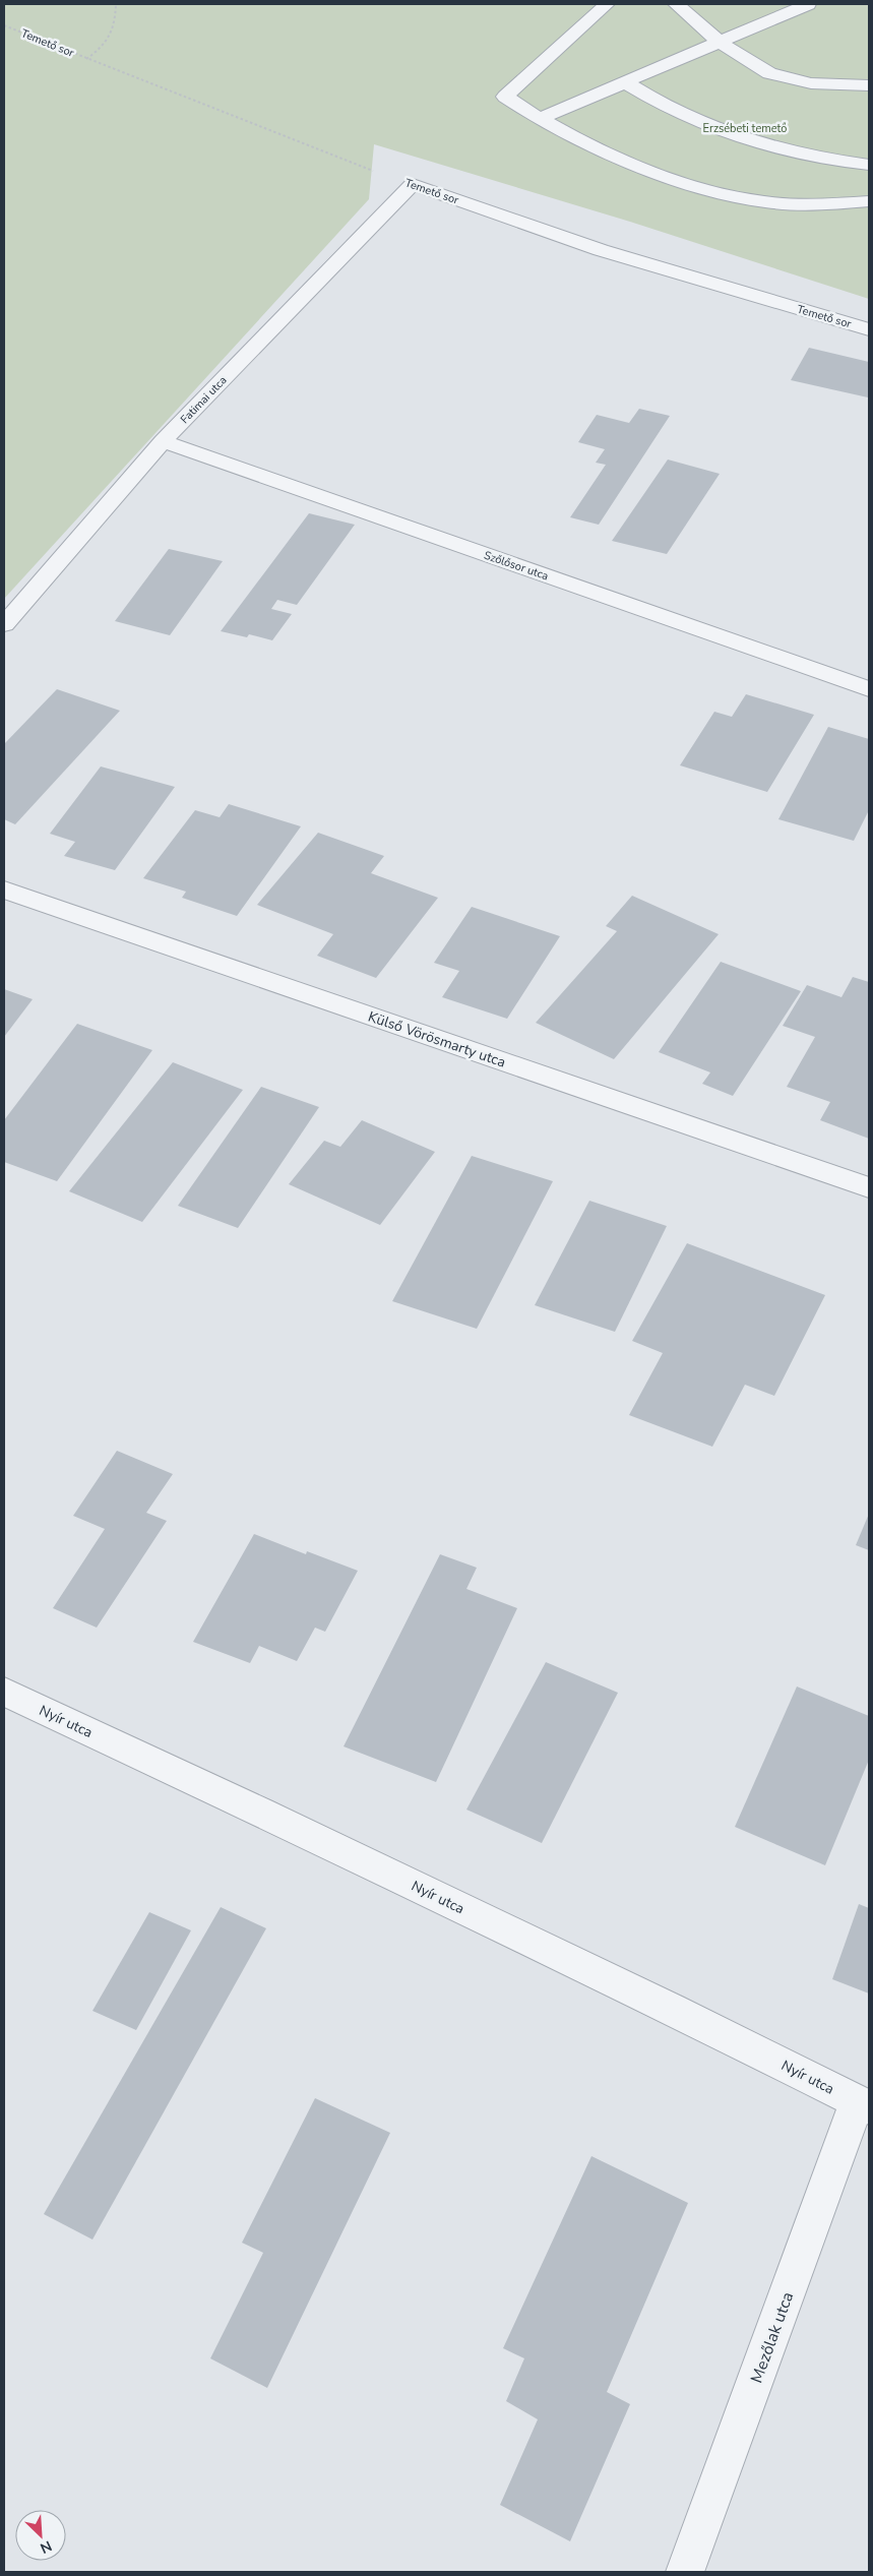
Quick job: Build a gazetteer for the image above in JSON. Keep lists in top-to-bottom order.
{
  "streets": {
    "street": [
      "Temető sor",
      "Fatimai utca",
      "Szőlősor utca",
      "Külső Vörösmarty utca",
      "Nyír utca",
      "Mezőlak utca"
    ]
  },
  "crossings": [
    ["Temető sor", "Fatimai utca"],
    ["Fatimai utca", "Szőlősor utca"],
    ["Nyír utca", "Mezőlak utca"]
  ],
  "parks": ["Erzsébeti temető"],
  "north": "bottom right"
}
